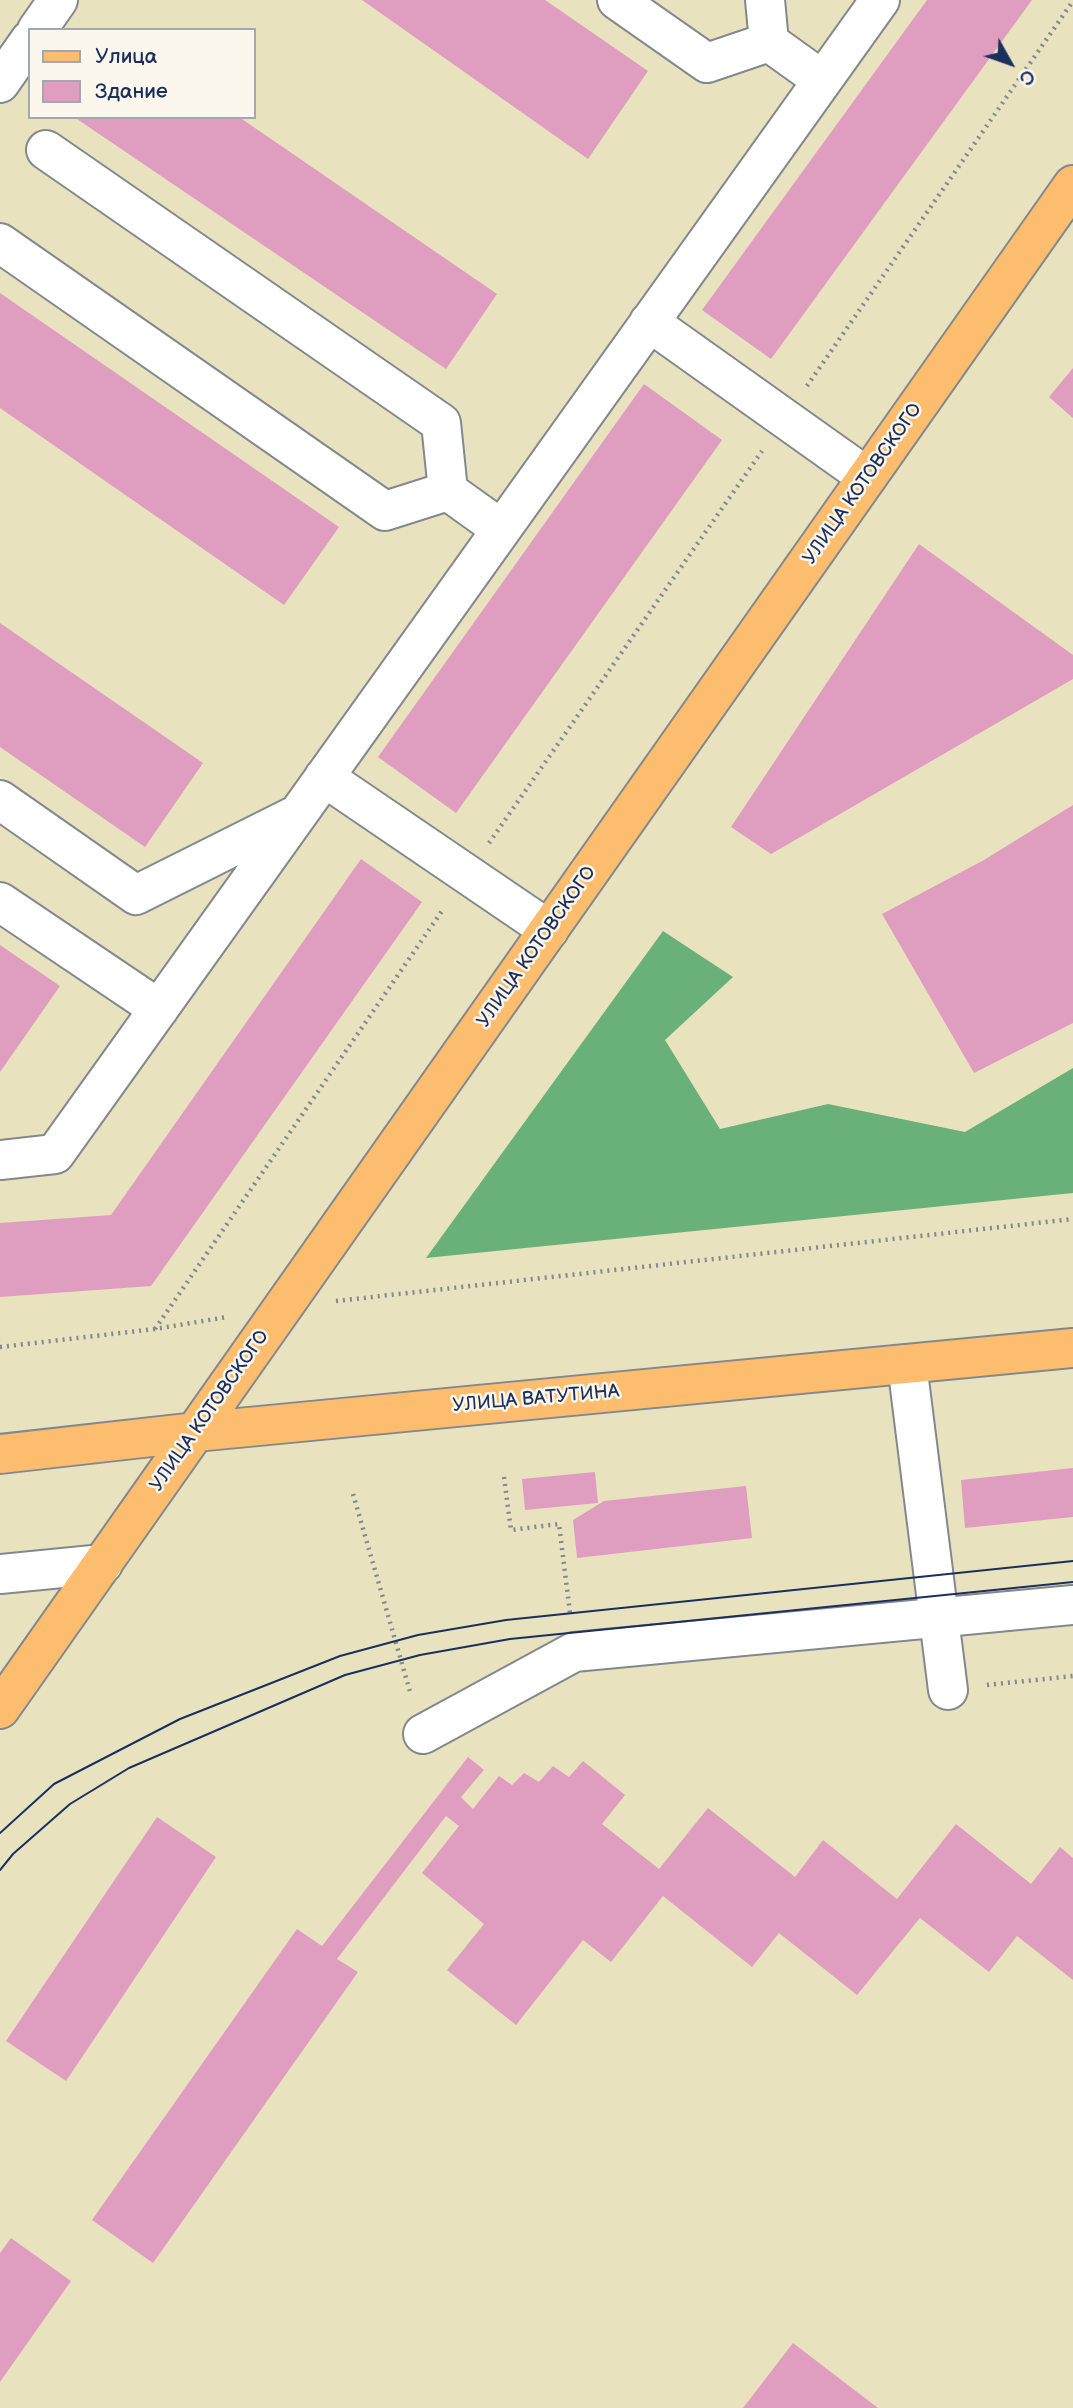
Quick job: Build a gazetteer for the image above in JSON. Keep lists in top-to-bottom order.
{
  "streets": {
    "main road": ["УЛИЦА КОТОВСКОГО", "УЛИЦА ВАТУТИНА"]
  },
  "crossings": [
    ["УЛИЦА КОТОВСКОГО", "УЛИЦА ВАТУТИНА"]
  ],
  "legend": ["Улица", "Здание"],
  "north": "bottom right"
}
